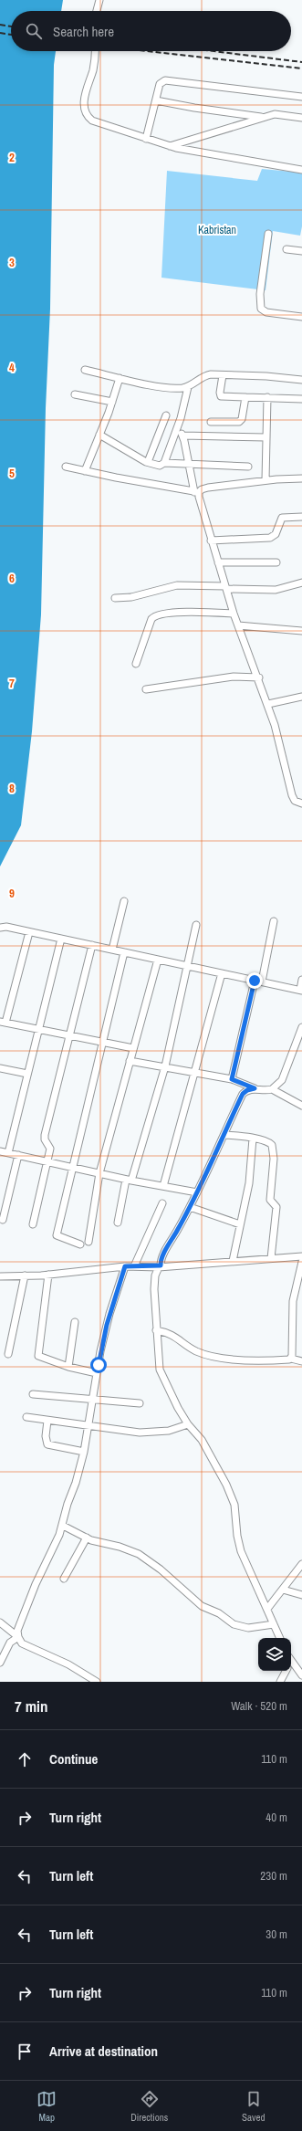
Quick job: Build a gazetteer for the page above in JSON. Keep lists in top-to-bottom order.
{
  "parks": ["Kabristan"],
  "page": {
    "search": "Search here",
    "heading": ["7 min", "Walk · 520 m"],
    "list": [
      ["Continue", "110 m"],
      ["Turn right", "40 m"],
      ["Turn left", "230 m"],
      ["Turn left", "30 m"],
      ["Turn right", "110 m"],
      "Arrive at destination"
    ],
    "nav": ["Map", "Directions", "Saved"]
  },
  "grid": {
    "rows": [
      "2",
      "3",
      "4",
      "5",
      "6",
      "7",
      "8",
      "9"
    ]
  }
}
